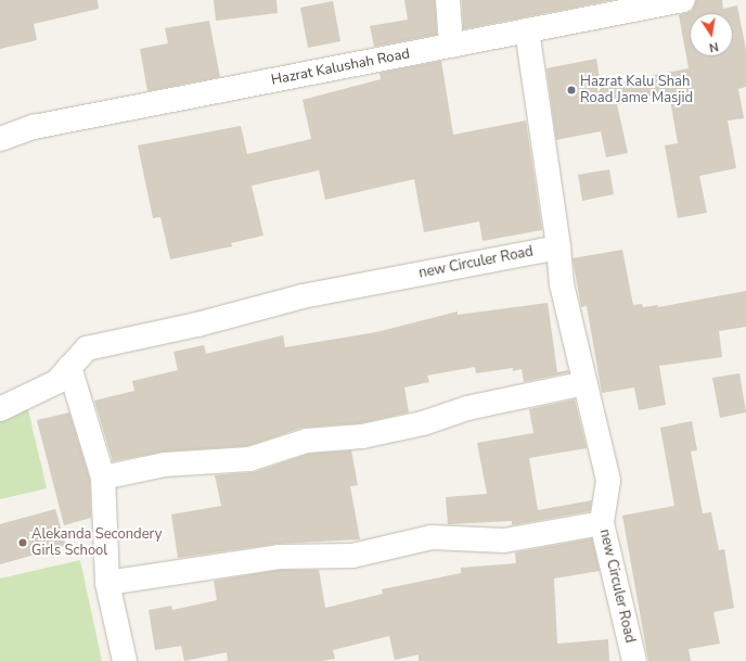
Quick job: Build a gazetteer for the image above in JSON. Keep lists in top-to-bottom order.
{
  "streets": {
    "street": ["Hazrat Kalushah Road", "new Circuler Road"]
  },
  "places": ["Hazrat Kalu Shah Road Jame Masjid", "Alekanda Secondery Girls School"],
  "north": "bottom"
}
